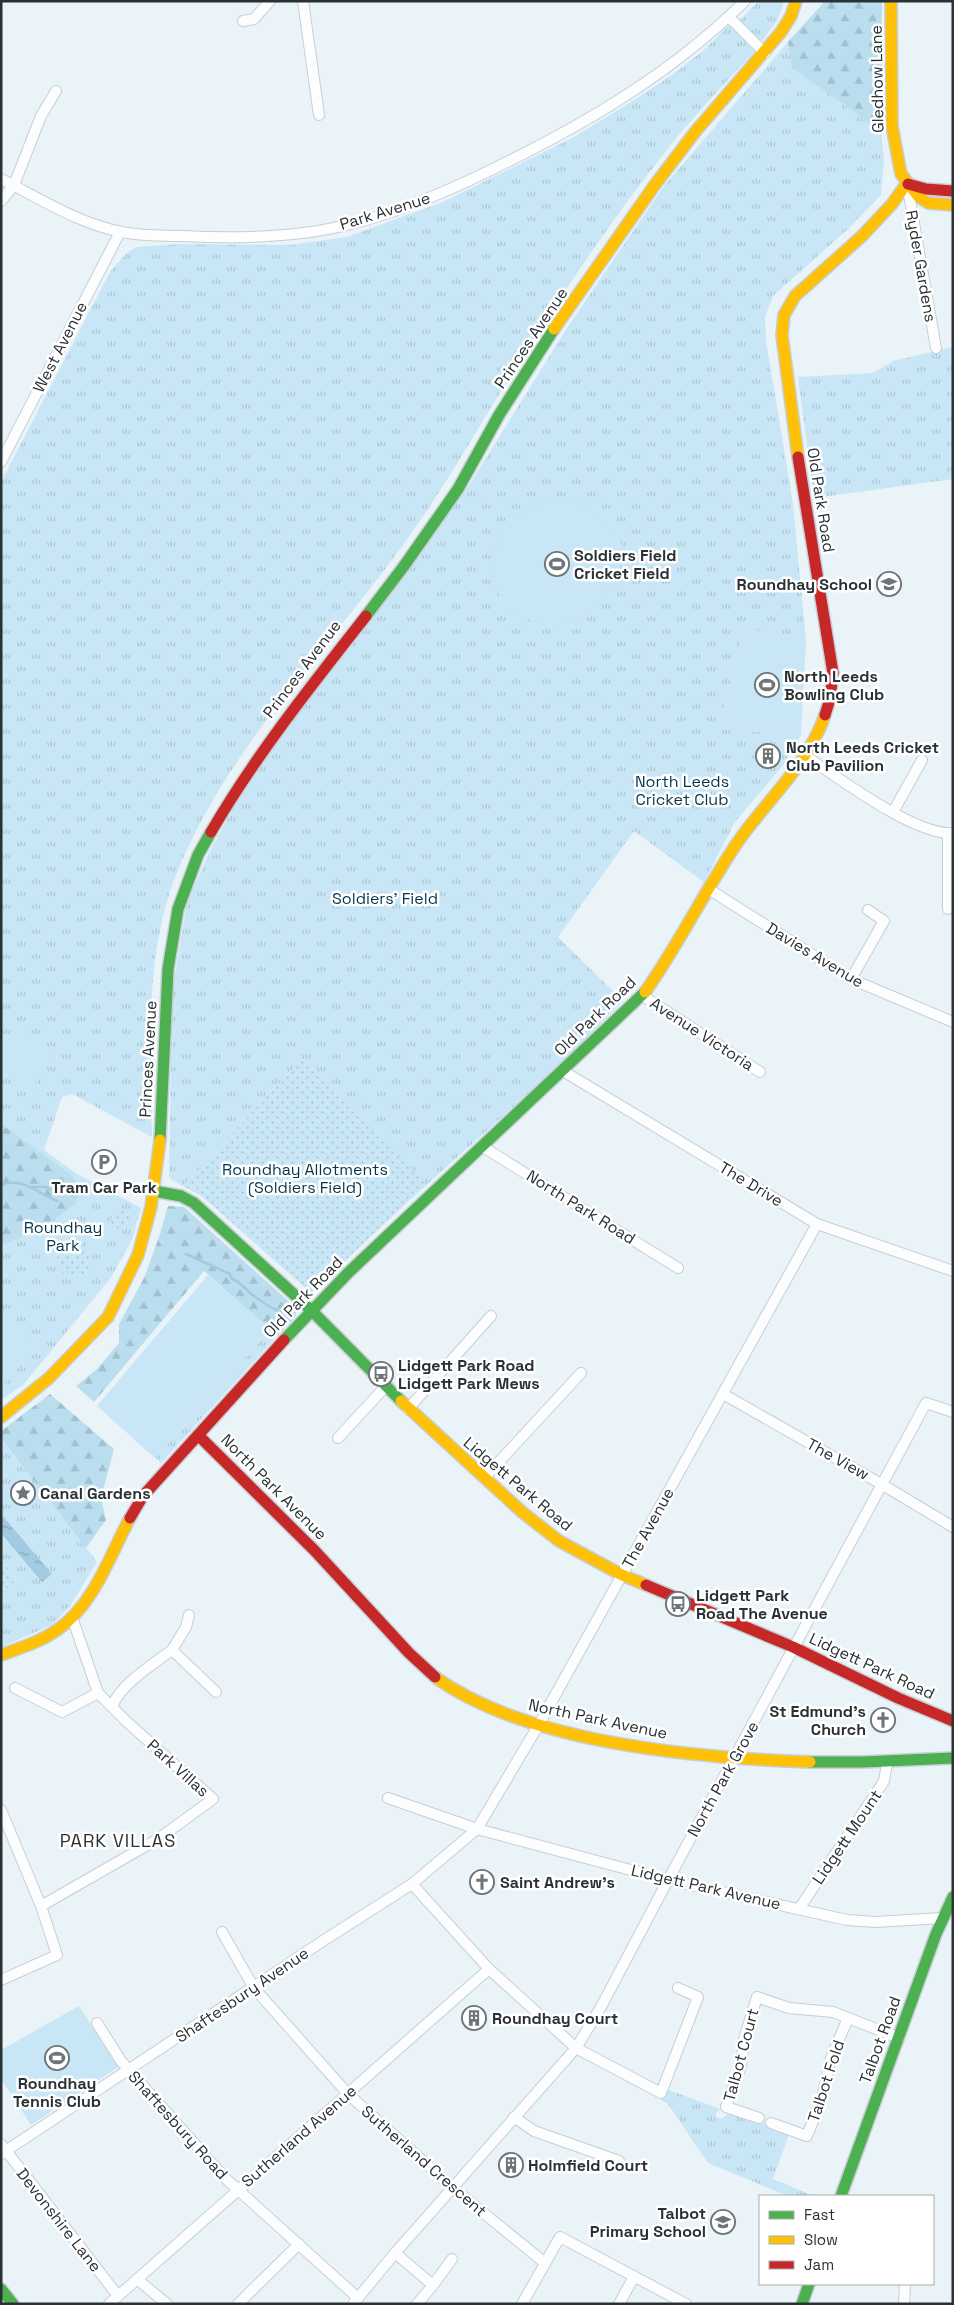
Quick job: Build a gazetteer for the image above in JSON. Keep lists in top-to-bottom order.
{
  "streets": {
    "street": [
      "Gledhow Lane",
      "Park Avenue",
      "Ryder Gardens",
      "Princes Avenue",
      "West Avenue",
      "Old Park Road",
      "Davies Avenue",
      "Avenue Victoria",
      "The Drive",
      "North Park Road",
      "The View",
      "Lidgett Park Road",
      "North Park Avenue",
      "The Avenue",
      "Park Villas",
      "North Park Grove",
      "Lidgett Mount",
      "Lidgett Park Avenue",
      "Shaftesbury Avenue",
      "Talbot Road",
      "Talbot Court",
      "Talbot Fold",
      "Shaftesbury Road",
      "Sutherland Avenue",
      "Sutherland Crescent",
      "Devonshire Lane"
    ]
  },
  "crossings": [
    ["Gledhow Lane", "Ryder Gardens"],
    ["Gledhow Lane", "Old Park Road"],
    ["Park Avenue", "West Avenue"],
    ["Ryder Gardens", "Old Park Road"],
    ["Princes Avenue", "Lidgett Park Road"],
    ["Old Park Road", "Davies Avenue"],
    ["Old Park Road", "Avenue Victoria"],
    ["Old Park Road", "The Drive"],
    ["Old Park Road", "North Park Road"],
    ["Old Park Road", "Lidgett Park Road"],
    ["Old Park Road", "North Park Avenue"],
    ["Old Park Road", "Park Villas"],
    ["The Drive", "The Avenue"],
    ["The View", "The Avenue"],
    ["The View", "North Park Grove"],
    ["Lidgett Park Road", "The Avenue"],
    ["Lidgett Park Road", "North Park Grove"],
    ["North Park Avenue", "The Avenue"],
    ["North Park Avenue", "North Park Grove"],
    ["North Park Avenue", "Lidgett Mount"],
    ["The Avenue", "Lidgett Park Avenue"],
    ["The Avenue", "Shaftesbury Avenue"],
    ["North Park Grove", "Lidgett Park Avenue"],
    ["North Park Grove", "Shaftesbury Road"],
    ["North Park Grove", "Sutherland Crescent"],
    ["Lidgett Mount", "Lidgett Park Avenue"],
    ["Lidgett Park Avenue", "Shaftesbury Avenue"],
    ["Lidgett Park Avenue", "Talbot Road"],
    ["Shaftesbury Avenue", "Shaftesbury Road"],
    ["Shaftesbury Avenue", "Sutherland Crescent"],
    ["Shaftesbury Avenue", "Devonshire Lane"],
    ["Talbot Road", "Talbot Court"],
    ["Talbot Court", "Talbot Fold"],
    ["Shaftesbury Road", "Sutherland Avenue"],
    ["Sutherland Avenue", "Sutherland Crescent"],
    ["Sutherland Avenue", "Devonshire Lane"]
  ],
  "districts": ["PARK VILLAS"],
  "parks": [
    "North Leeds Cricket Club",
    "Soldiers' Field",
    "Roundhay Allotments (Soldiers Field)",
    "Roundhay Park"
  ],
  "places": {
    "sports": ["Soldiers Field Cricket Field", "North Leeds Bowling Club", "Roundhay Tennis Club"],
    "school or university": ["Roundhay School", "Talbot Primary School"],
    "building": ["North Leeds Cricket Club Pavilion", "Roundhay Court", "Holmfield Court"],
    "parking": ["Tram Car Park"],
    "bus stop": ["Lidgett Park Road Lidgett Park Mews", "Lidgett Park Road The Avenue"],
    "place": ["Canal Gardens"],
    "church": ["St Edmund's Church", "Saint Andrew's"]
  },
  "legend": ["Fast", "Slow", "Jam"]
}
